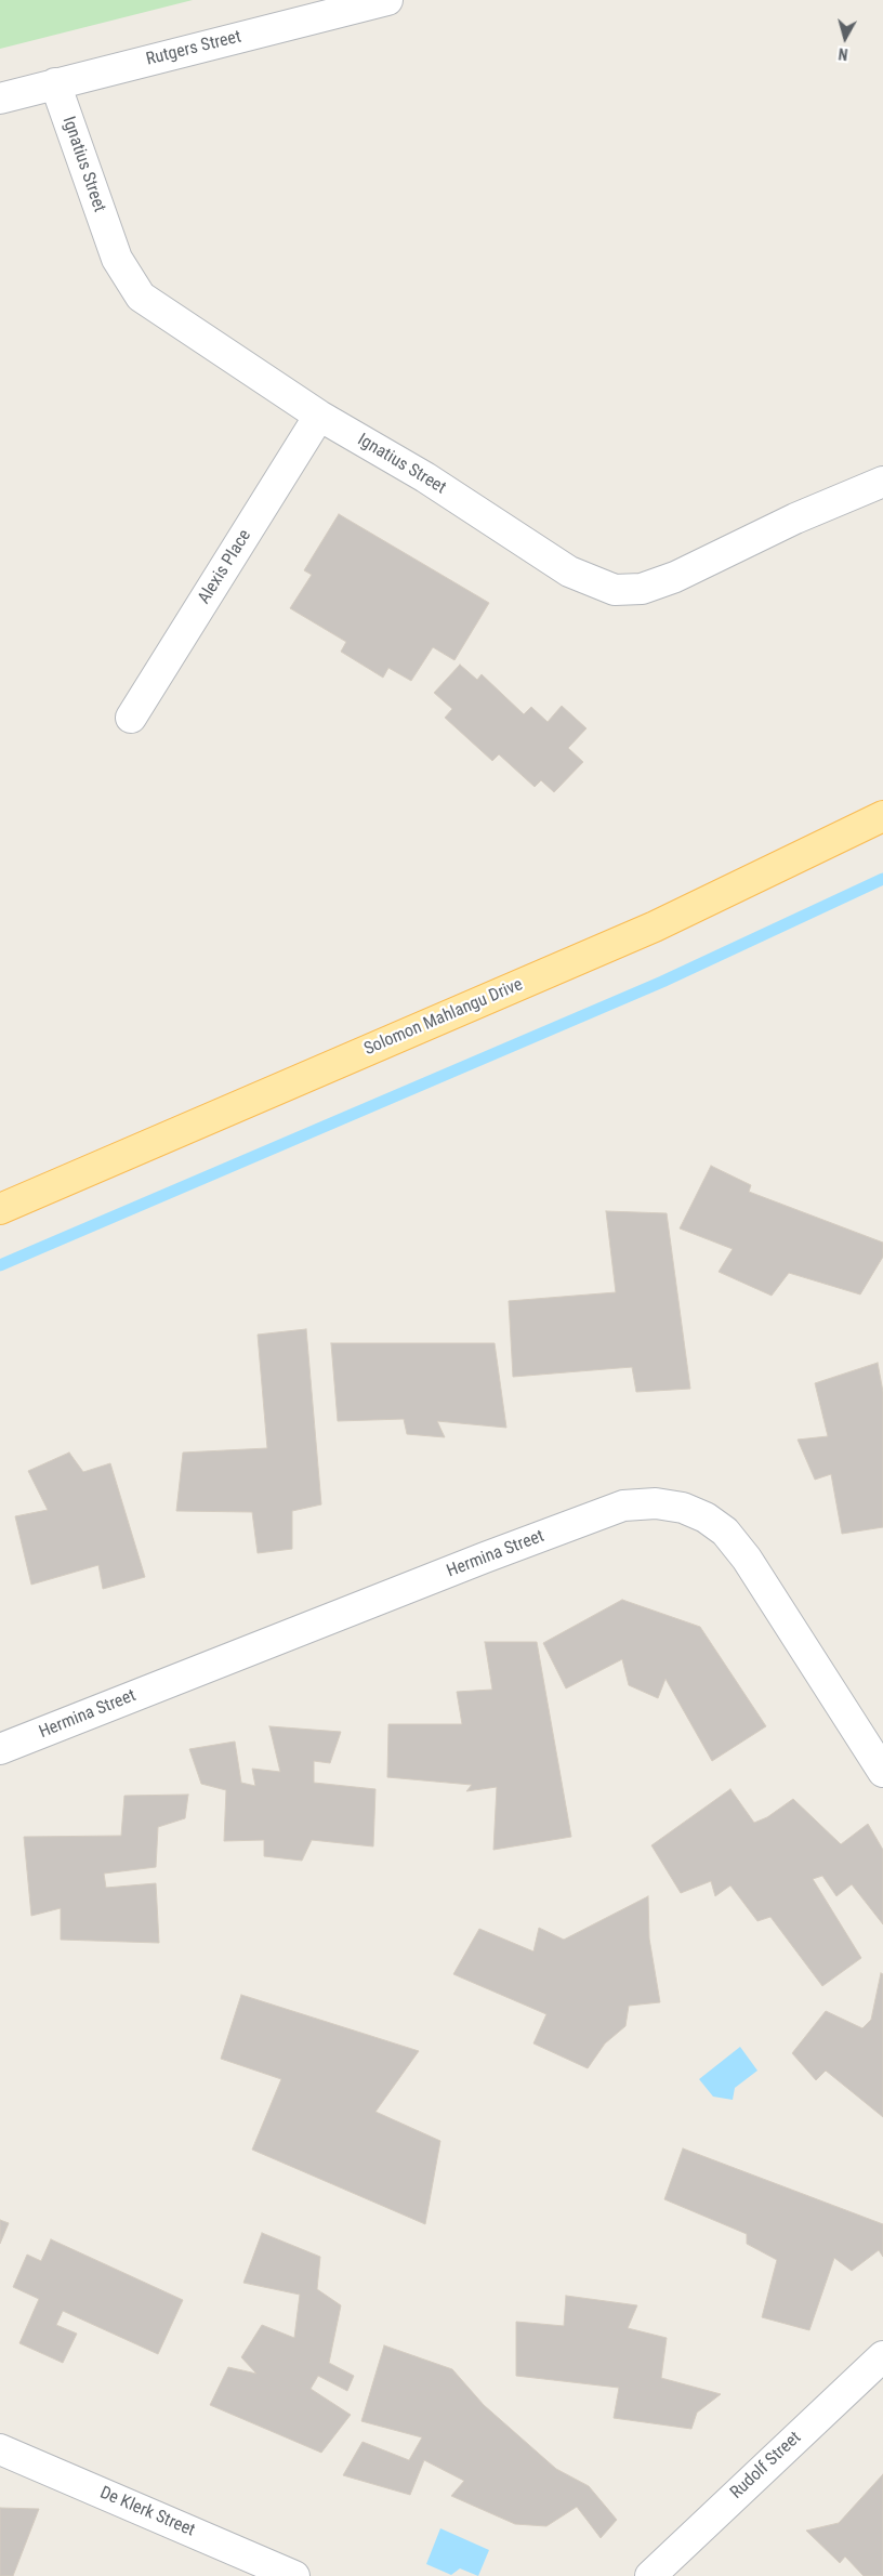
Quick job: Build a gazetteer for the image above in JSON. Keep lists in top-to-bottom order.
{
  "streets": {
    "main road": ["Solomon Mahlangu Drive"],
    "street": [
      "Rutgers Street",
      "Ignatius Street",
      "Alexis Place",
      "Hermina Street",
      "Rudolf Street",
      "De Klerk Street"
    ]
  },
  "crossings": [
    ["Rutgers Street", "Ignatius Street"],
    ["Ignatius Street", "Alexis Place"]
  ],
  "north": "bottom"
}
